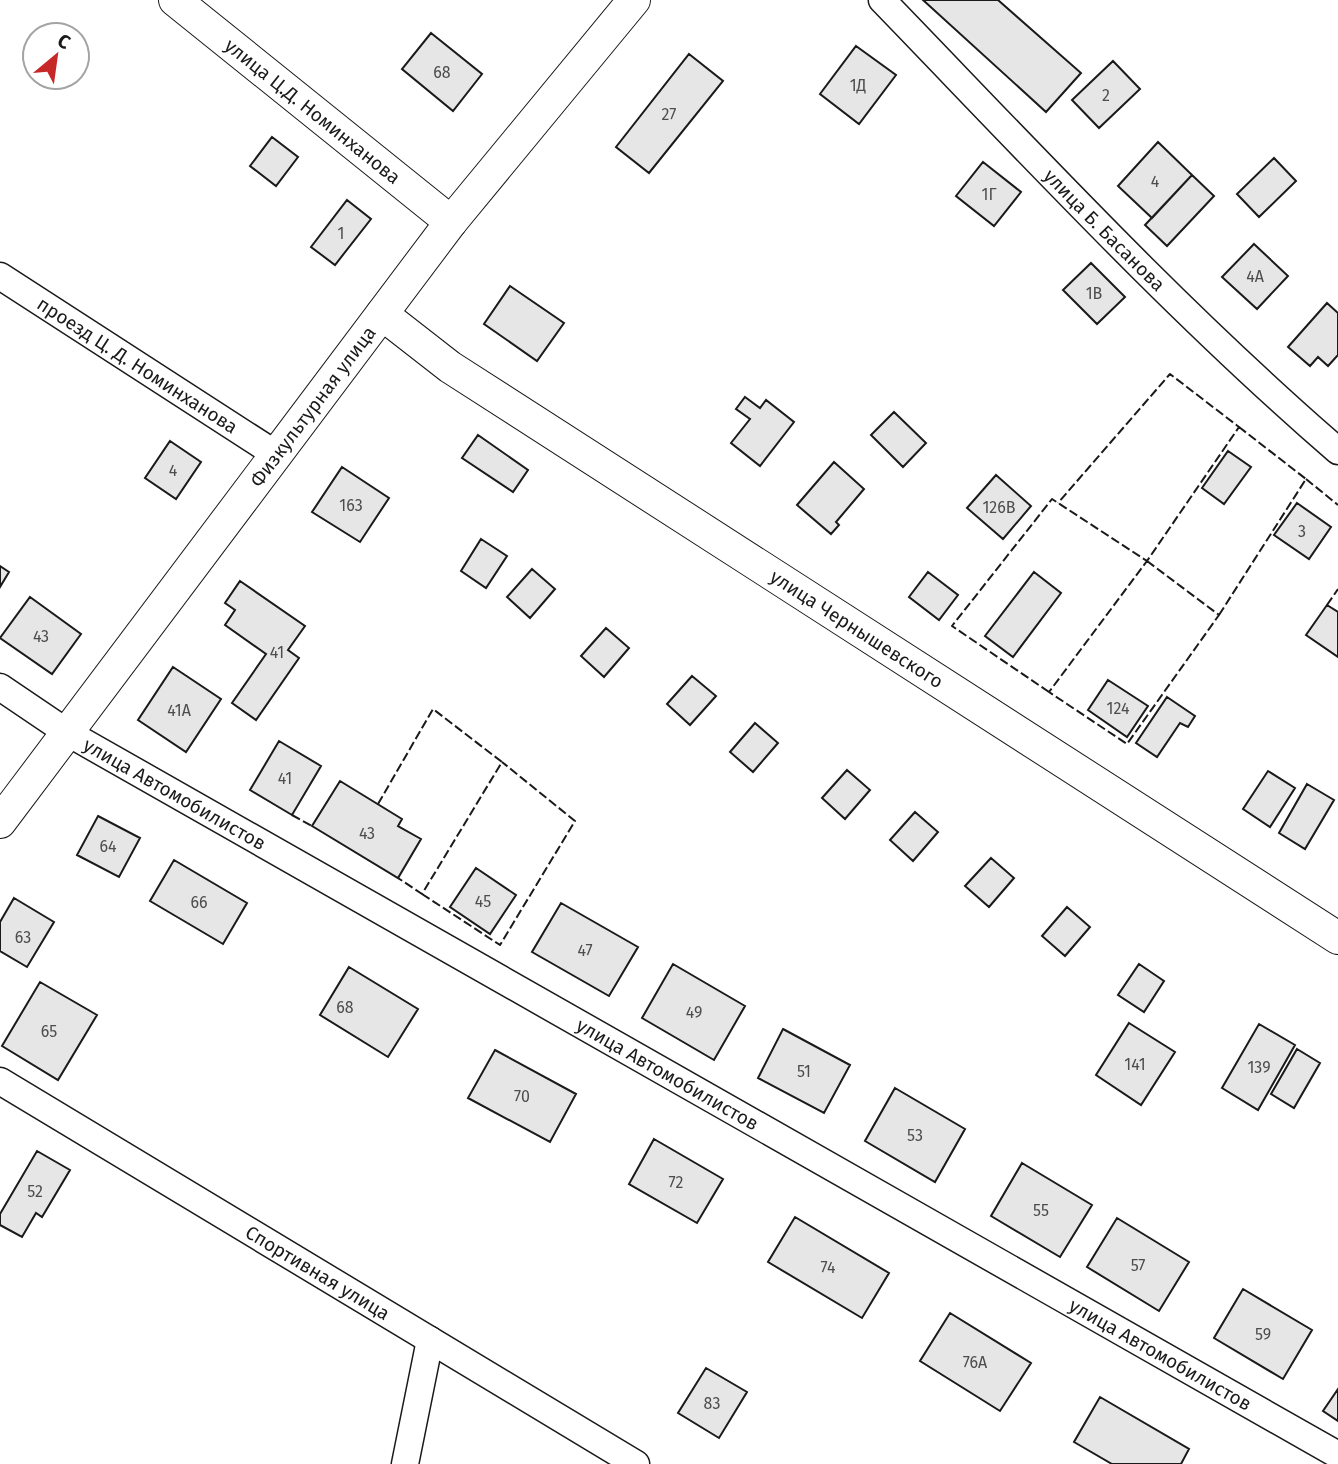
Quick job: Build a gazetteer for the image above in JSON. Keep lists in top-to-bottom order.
{
  "streets": {
    "street": [
      "улица Ц.Д. Номинханова",
      "улица Б. Басанова",
      "проезд Ц. Д. Номинханова",
      "Физкультурная улица",
      "улица Чернышевского",
      "улица Автомобилистов",
      "Спортивная улица"
    ]
  },
  "crossings": [
    ["улица Ц.Д. Номинханова", "Физкультурная улица"],
    ["проезд Ц. Д. Номинханова", "Физкультурная улица"],
    ["Физкультурная улица", "улица Чернышевского"],
    ["Физкультурная улица", "улица Автомобилистов"]
  ],
  "house_numbers": [
    "68",
    "1Д",
    "2",
    "27",
    "4",
    "1Г",
    "1",
    "4А",
    "1В",
    "4",
    "163",
    "126В",
    "3",
    "43",
    "41",
    "124",
    "41А",
    "41",
    "43",
    "64",
    "45",
    "66",
    "63",
    "47",
    "68",
    "49",
    "65",
    "141",
    "139",
    "51",
    "70",
    "53",
    "72",
    "52",
    "55",
    "57",
    "74",
    "59",
    "76А",
    "83"
  ],
  "north": "top right"
}
